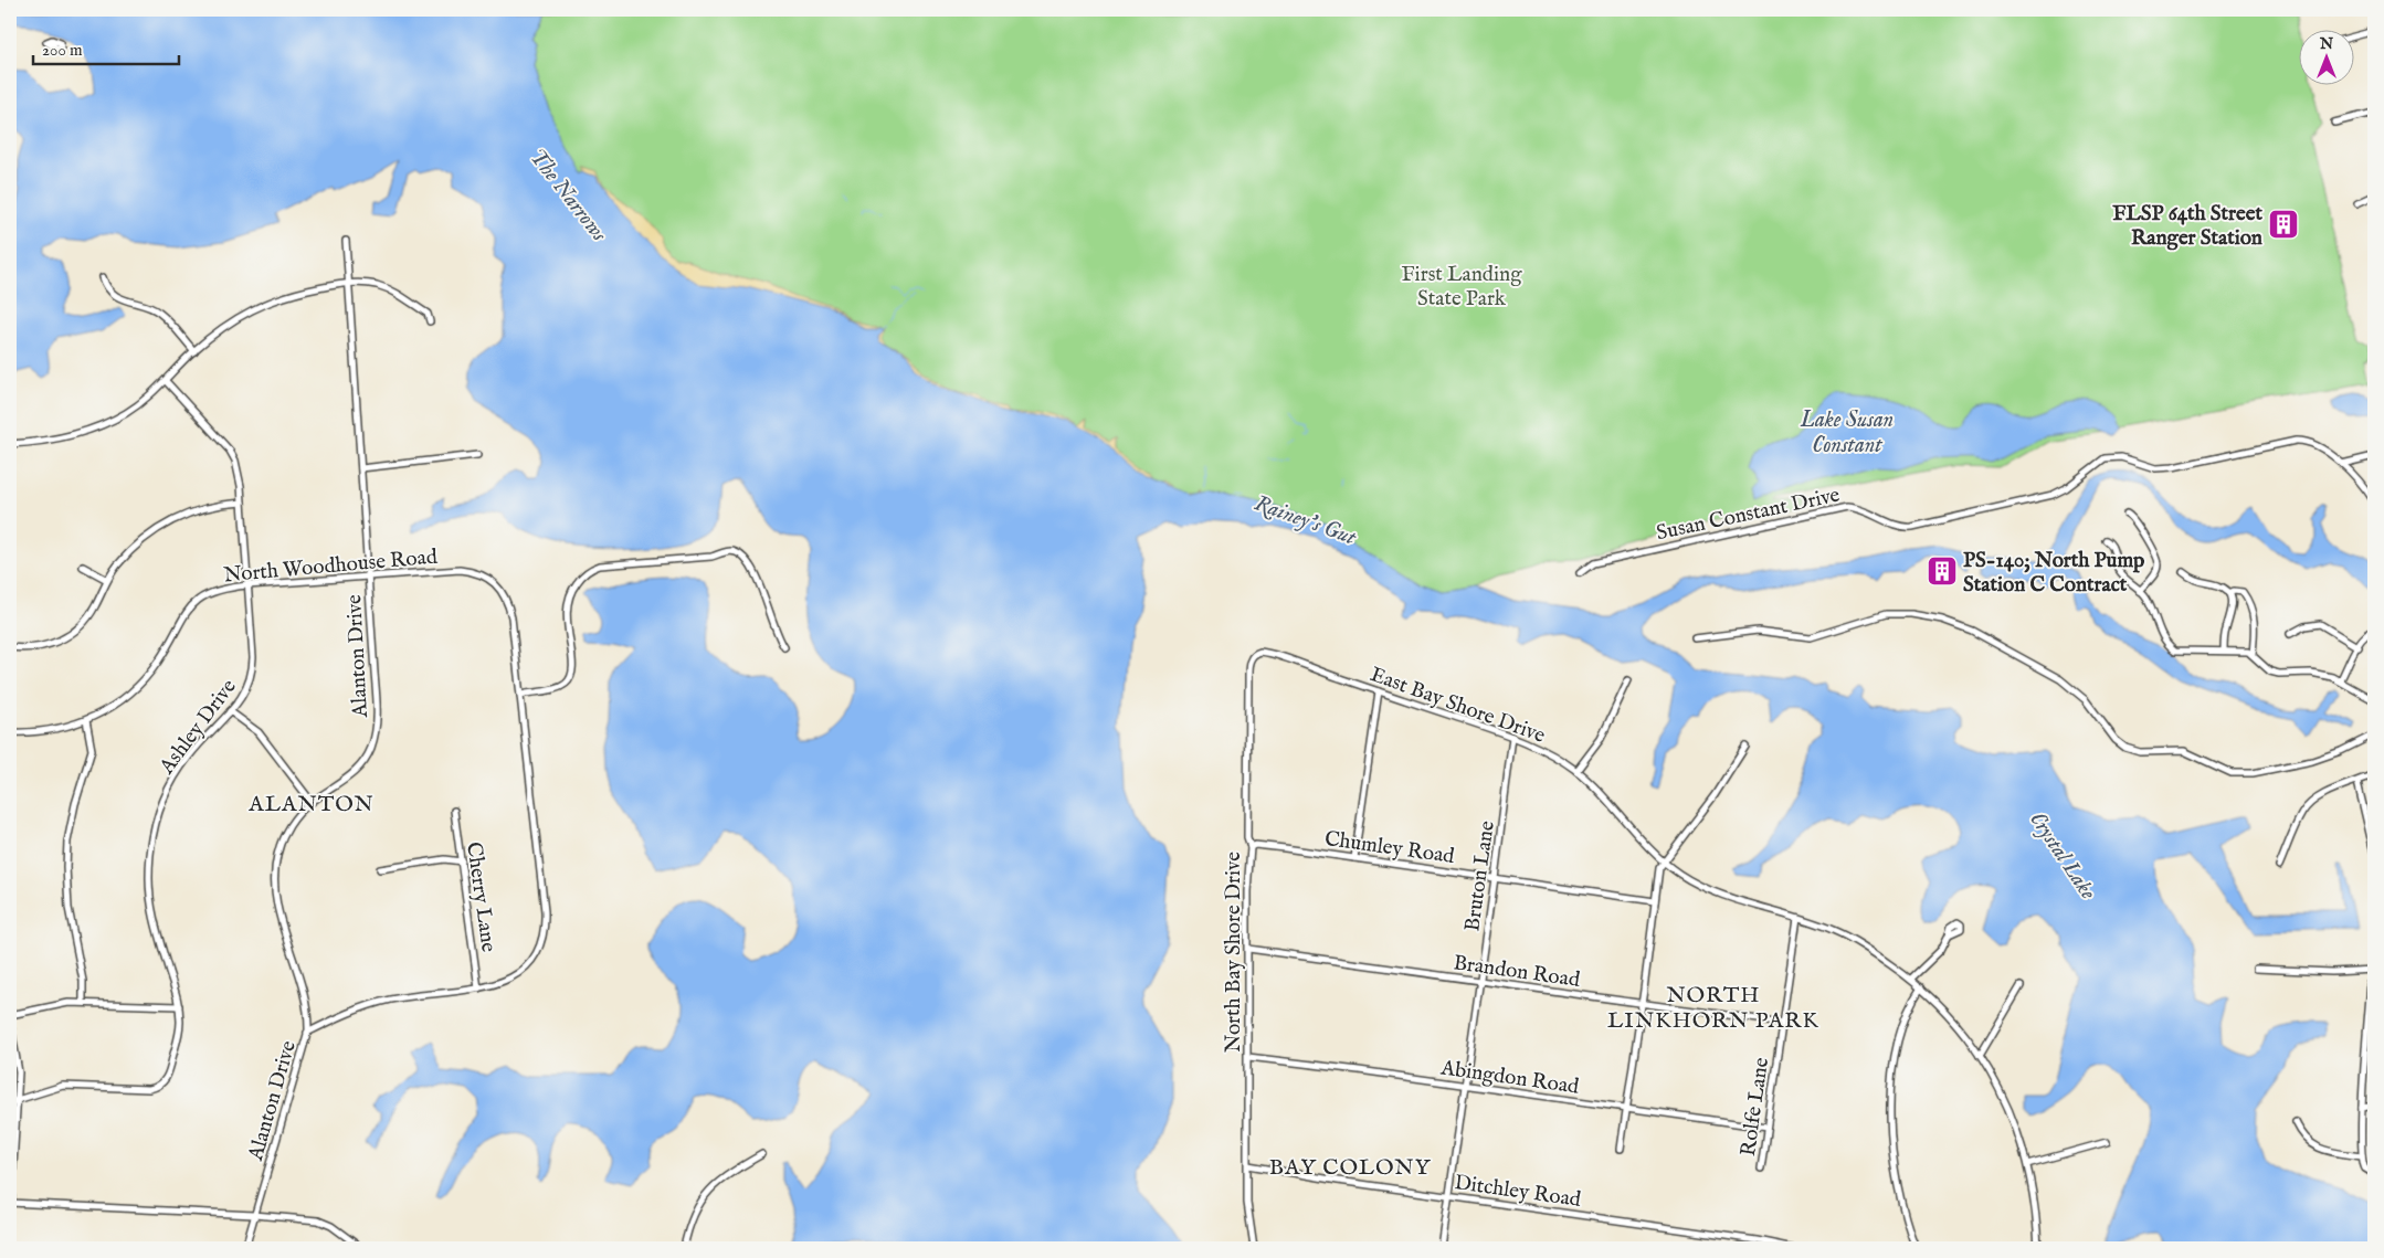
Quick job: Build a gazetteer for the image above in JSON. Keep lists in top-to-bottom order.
{
  "streets": {
    "street": [
      "Susan Constant Drive",
      "North Woodhouse Road",
      "Alanton Drive",
      "East Bay Shore Drive",
      "Ashley Drive",
      "Chumley Road",
      "Bruton Lane",
      "Cherry Lane",
      "North Bay Shore Drive",
      "Brandon Road",
      "Abingdon Road",
      "Rolfe Lane",
      "Ditchley Road"
    ]
  },
  "crossings": [
    ["North Woodhouse Road", "Alanton Drive"],
    ["North Woodhouse Road", "Ashley Drive"],
    ["North Woodhouse Road", "Cherry Lane"],
    ["East Bay Shore Drive", "Bruton Lane"],
    ["East Bay Shore Drive", "North Bay Shore Drive"],
    ["East Bay Shore Drive", "Rolfe Lane"],
    ["Chumley Road", "Bruton Lane"],
    ["Chumley Road", "North Bay Shore Drive"],
    ["Bruton Lane", "Brandon Road"],
    ["Bruton Lane", "Abingdon Road"],
    ["Bruton Lane", "Ditchley Road"],
    ["North Bay Shore Drive", "Brandon Road"],
    ["North Bay Shore Drive", "Abingdon Road"],
    ["North Bay Shore Drive", "Ditchley Road"],
    ["Brandon Road", "Rolfe Lane"],
    ["Abingdon Road", "Rolfe Lane"]
  ],
  "districts": ["ALANTON", "NORTH LINKHORN PARK", "BAY COLONY"],
  "water": [
    "The Narrows",
    "Lake Susan Constant",
    "Rainey's Gut",
    "Crystal Lake"
  ],
  "parks": ["First Landing State Park"],
  "places": {
    "building": ["FLSP 64th Street Ranger Station", "PS-140; North Pump Station C Contract"]
  },
  "scale_bar": "200 m",
  "north": "top"
}
